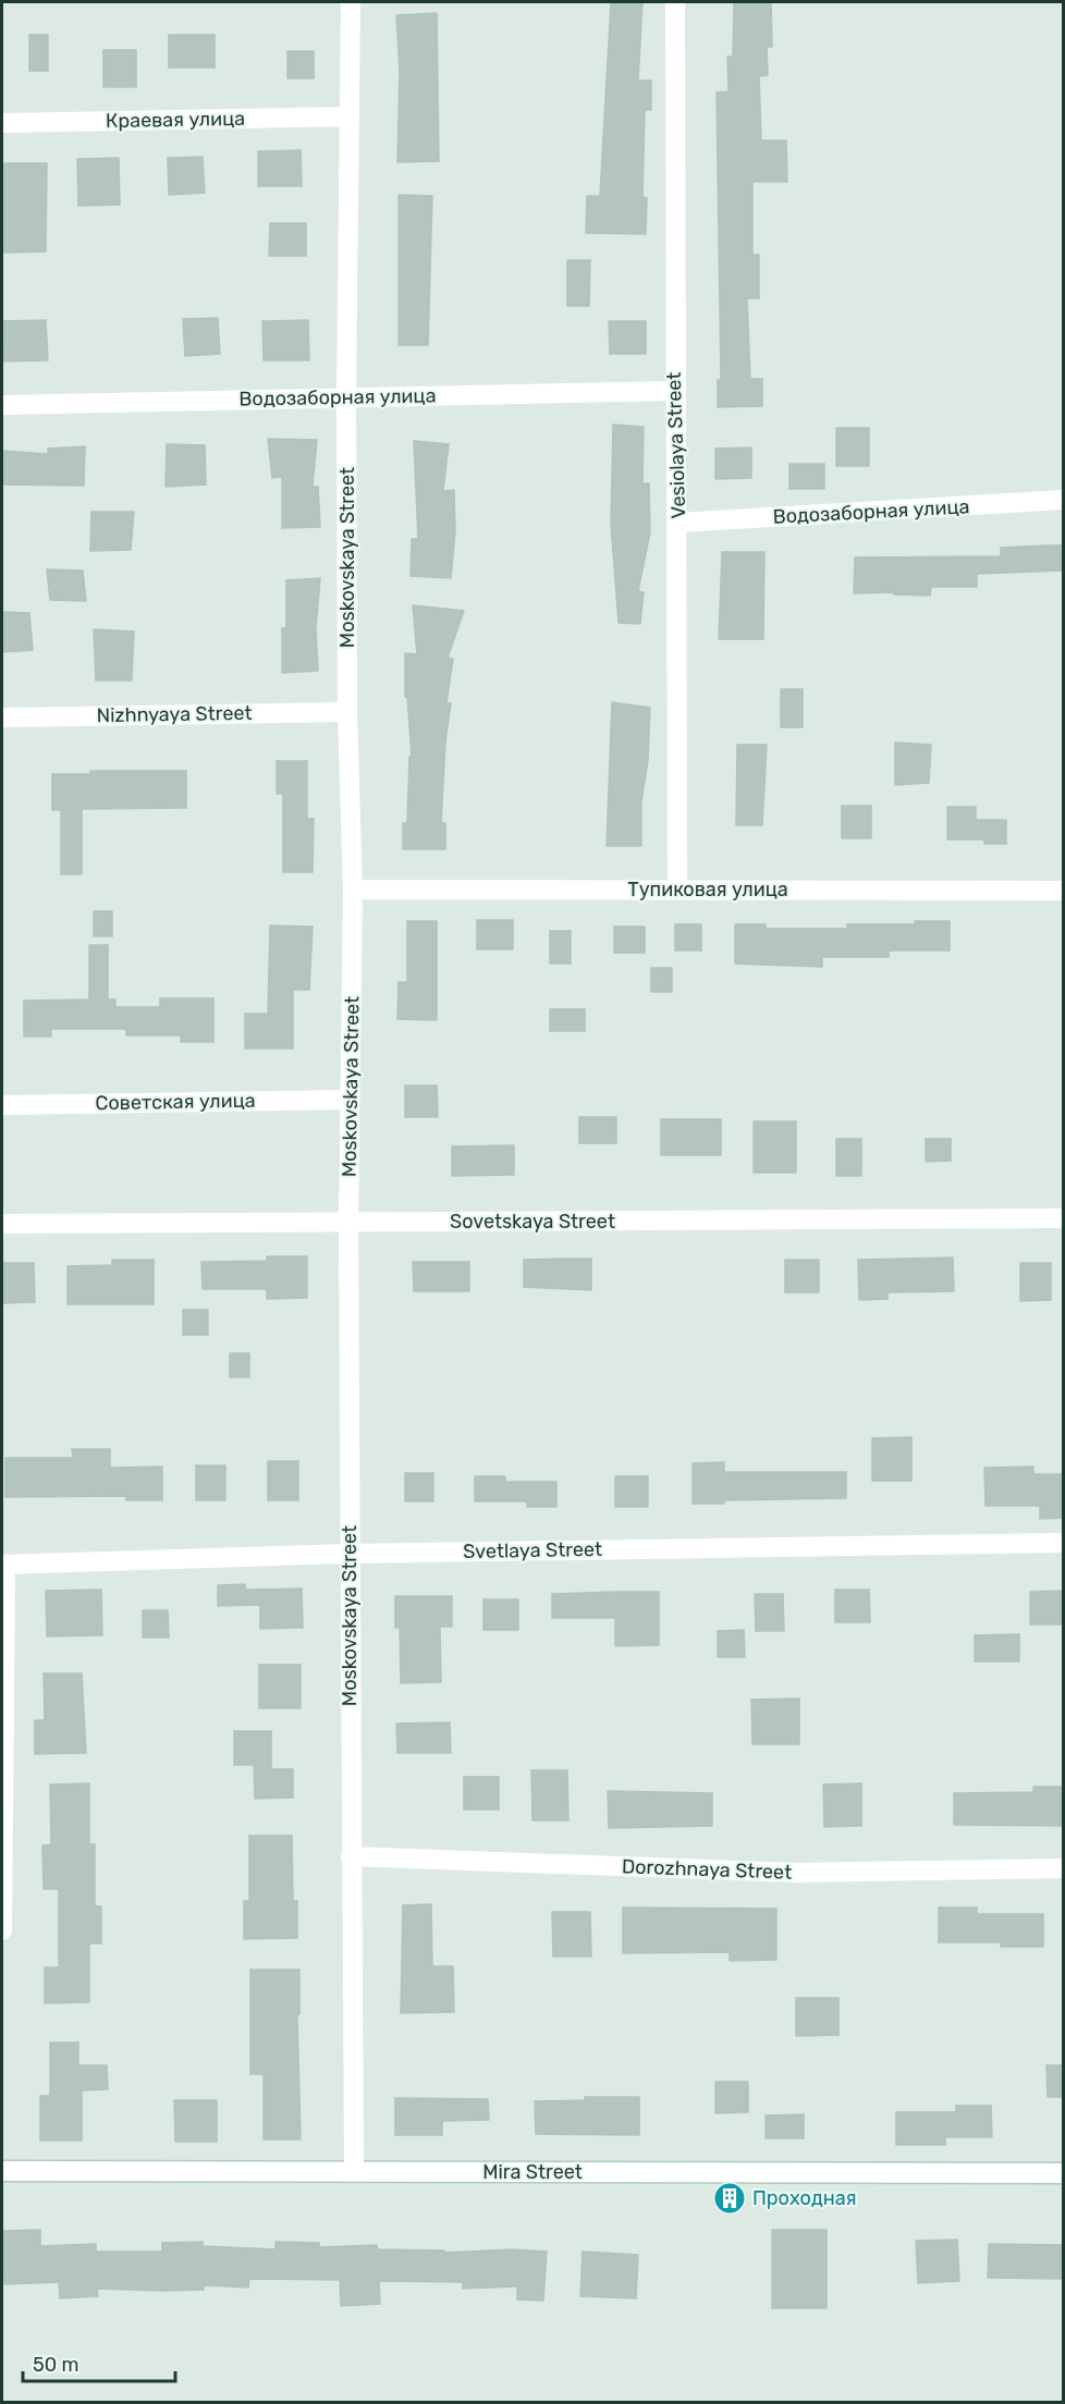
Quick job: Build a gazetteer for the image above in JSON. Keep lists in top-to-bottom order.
{
  "streets": {
    "street": [
      "Краевая улица",
      "Водозаборная улица",
      "Vesiolaya Street",
      "Moskovskaya Street",
      "Nizhnyaya Street",
      "Тупиковая улица",
      "Советская улица",
      "Sovetskaya Street",
      "Svetlaya Street",
      "Dorozhnaya Street",
      "Mira Street"
    ]
  },
  "crossings": [
    ["Краевая улица", "Moskovskaya Street"],
    ["Водозаборная улица", "Vesiolaya Street"],
    ["Водозаборная улица", "Moskovskaya Street"],
    ["Vesiolaya Street", "Тупиковая улица"],
    ["Moskovskaya Street", "Nizhnyaya Street"],
    ["Moskovskaya Street", "Тупиковая улица"],
    ["Moskovskaya Street", "Советская улица"],
    ["Moskovskaya Street", "Sovetskaya Street"],
    ["Moskovskaya Street", "Svetlaya Street"],
    ["Moskovskaya Street", "Dorozhnaya Street"],
    ["Moskovskaya Street", "Mira Street"]
  ],
  "places": {
    "building": ["Проходная"]
  },
  "scale_bar": "50 m"
}
